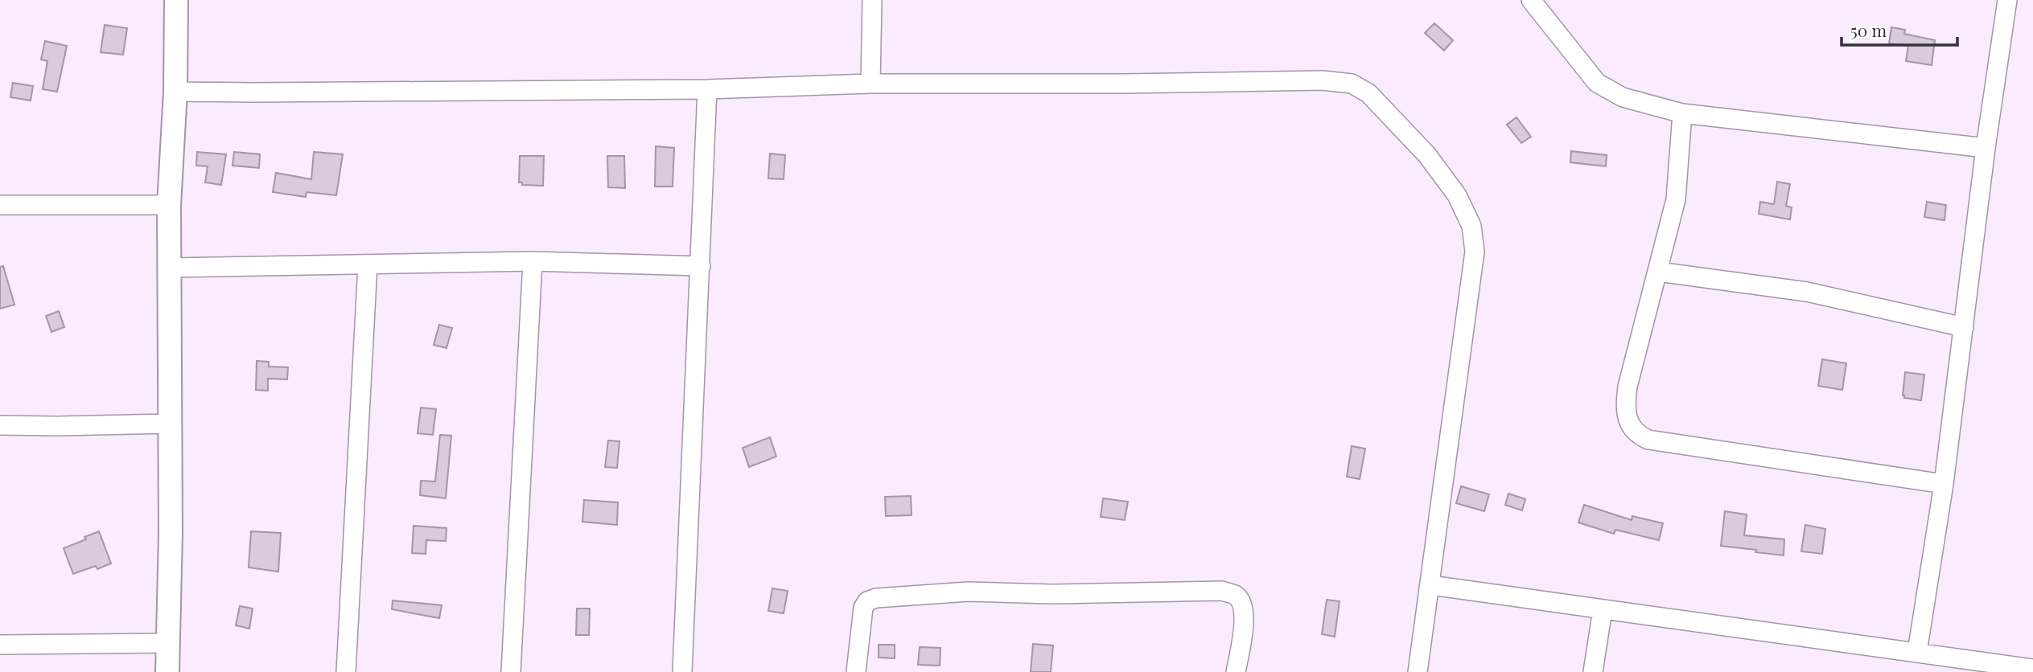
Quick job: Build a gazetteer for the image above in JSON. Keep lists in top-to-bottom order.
{
  "scale_bar": "50 m"
}
